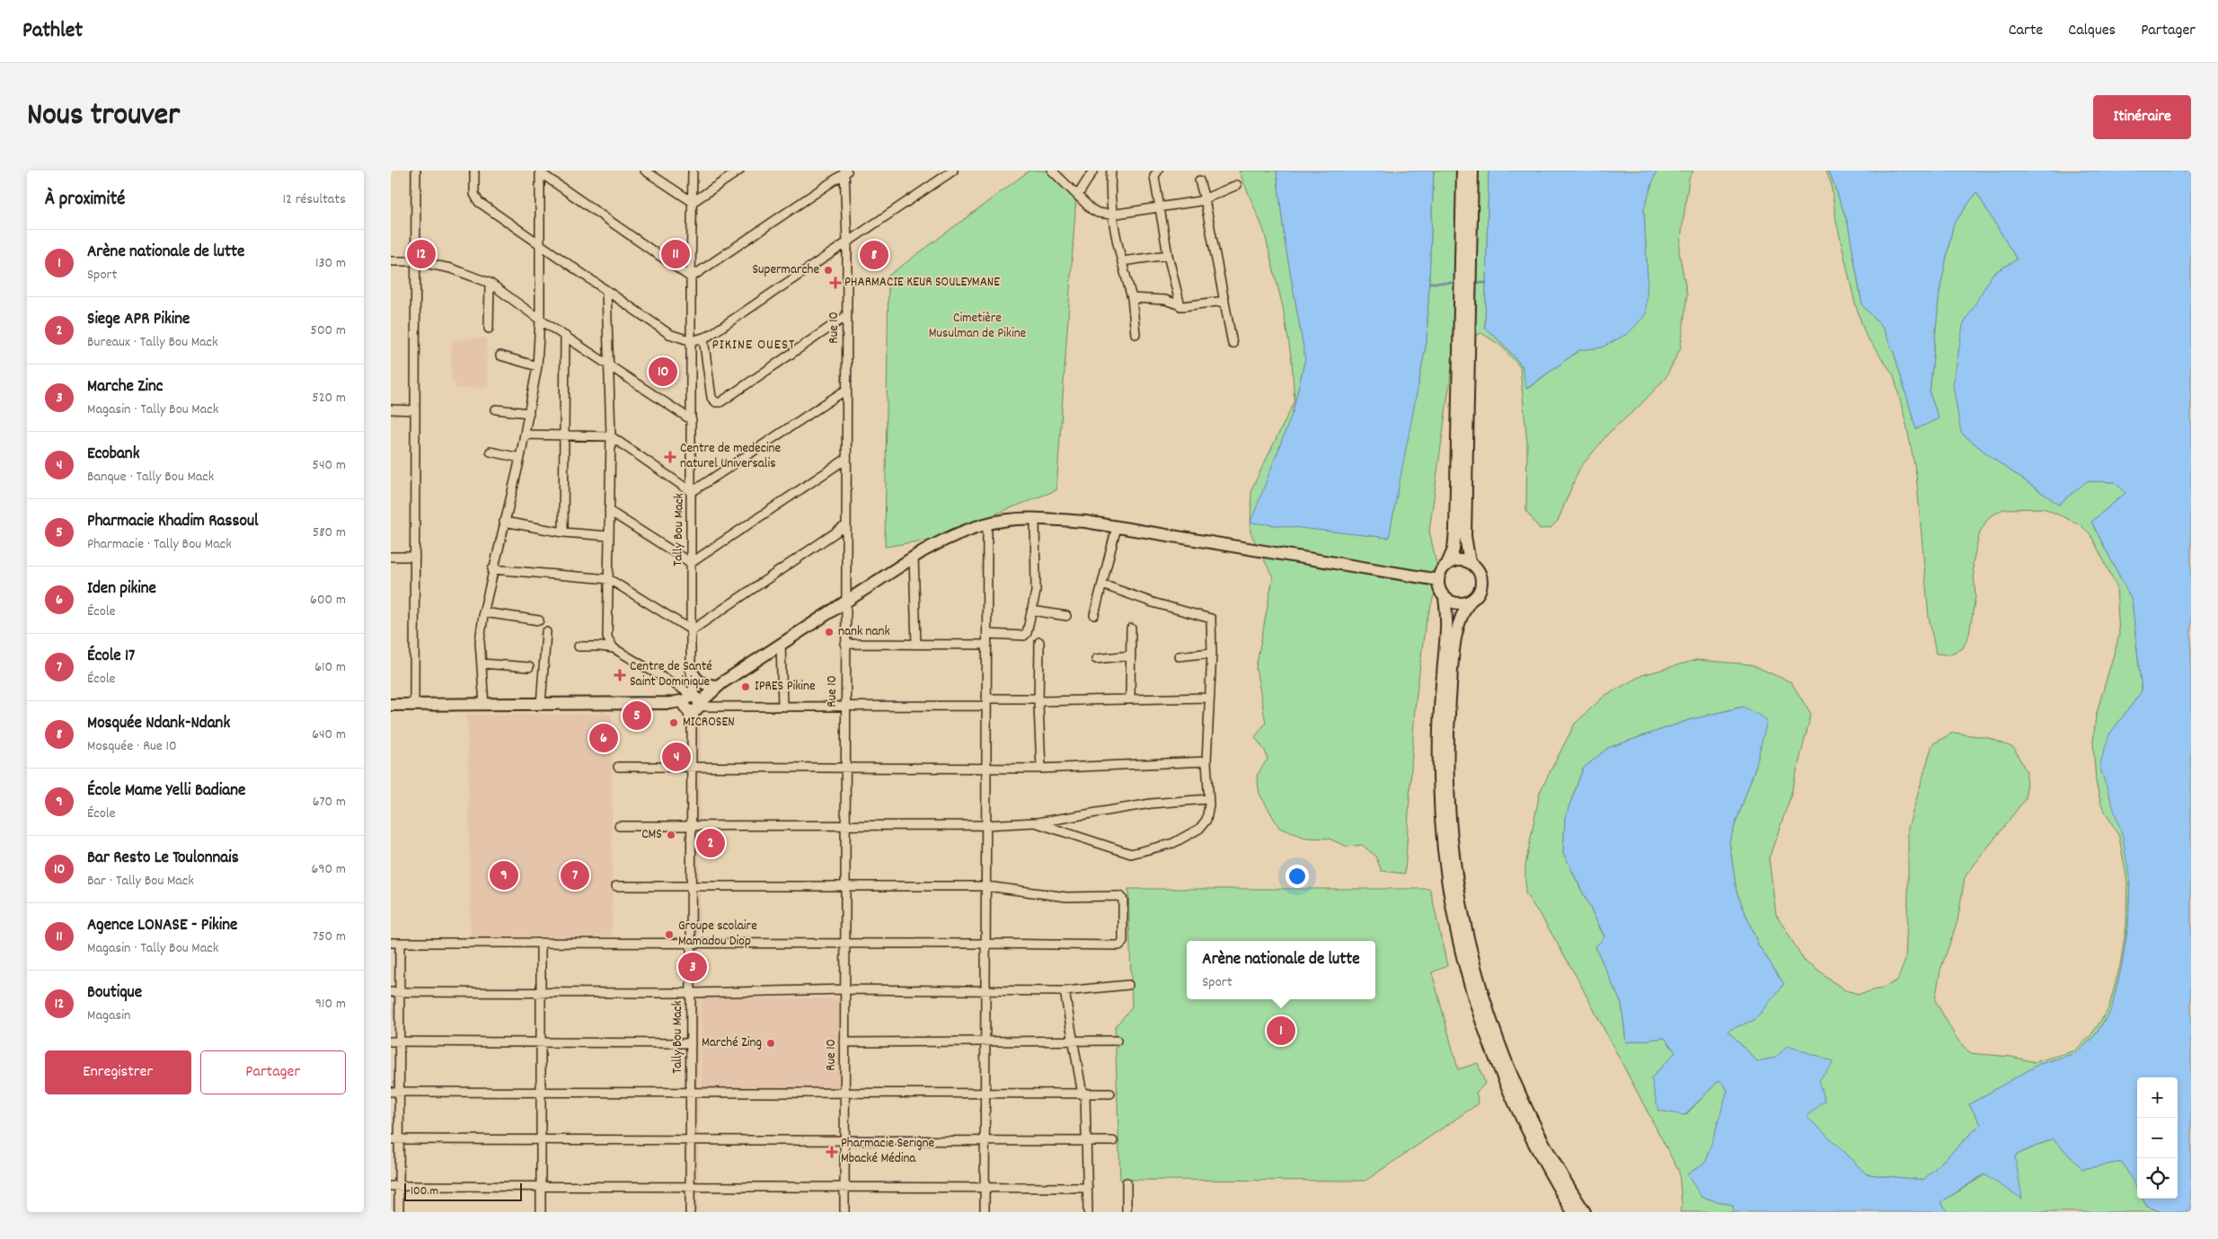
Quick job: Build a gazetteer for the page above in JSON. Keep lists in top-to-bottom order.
{
  "streets": {
    "street": ["Rue 10", "Tally Bou Mack"]
  },
  "districts": ["PIKINE OUEST"],
  "parks": ["Cimetière Musulman de Pikine"],
  "places": {
    "other": [
      "Supermarche",
      "nank nank",
      "IPRES Pikine",
      "MICROSEN",
      "CMS",
      "Groupe scolaire Mamadou Diop",
      "Marché Zing"
    ],
    "health": [
      "PHARMACIE KEUR SOULEYMANE",
      "Centre de medecine naturel Universalis",
      "Centre de Santé Saint Dominique",
      "Pharmacie Serigne Mbacké Médina"
    ]
  },
  "scale_bar": "100 m",
  "page": {
    "header": "Pathlet",
    "nav": ["Carte", "Calques", "Partager"],
    "title": "Nous trouver",
    "buttons": [
      "Itinéraire",
      ["Enregistrer", "Partager"]
    ],
    "heading": ["À proximité", "12 résultats"],
    "list": [
      {
        "mark": "1",
        "name": "Arène nationale de lutte",
        "note": "Sport",
        "value": "130 m"
      },
      {
        "mark": "2",
        "name": "Siege APR Pikine",
        "note": "Bureaux · Tally Bou Mack",
        "value": "500 m"
      },
      {
        "mark": "3",
        "name": "Marche Zinc",
        "note": "Magasin · Tally Bou Mack",
        "value": "520 m"
      },
      {
        "mark": "4",
        "name": "Ecobank",
        "note": "Banque · Tally Bou Mack",
        "value": "540 m"
      },
      {
        "mark": "5",
        "name": "Pharmacie Khadim Rassoul",
        "note": "Pharmacie · Tally Bou Mack",
        "value": "580 m"
      },
      {
        "mark": "6",
        "name": "Iden pikine",
        "note": "École",
        "value": "600 m"
      },
      {
        "mark": "7",
        "name": "École 17",
        "note": "École",
        "value": "610 m"
      },
      {
        "mark": "8",
        "name": "Mosquée Ndank-Ndank",
        "note": "Mosquée · Rue 10",
        "value": "640 m"
      },
      {
        "mark": "9",
        "name": "École Mame Yelli Badiane",
        "note": "École",
        "value": "670 m"
      },
      {
        "mark": "10",
        "name": "Bar Resto Le Toulonnais",
        "note": "Bar · Tally Bou Mack",
        "value": "690 m"
      },
      {
        "mark": "11",
        "name": "Agence LONASE - Pikine",
        "note": "Magasin · Tally Bou Mack",
        "value": "750 m"
      },
      {
        "mark": "12",
        "name": "Boutique",
        "note": "Magasin",
        "value": "910 m"
      }
    ],
    "pins": [
      "11",
      "12",
      "8",
      "10",
      "5",
      "6",
      "4",
      "2",
      "7",
      "9",
      "3",
      "1"
    ],
    "popup": ["Arène nationale de lutte", "Sport"],
    "map_buttons": ["+", "−"],
    "scale": "100 m"
  }
}
